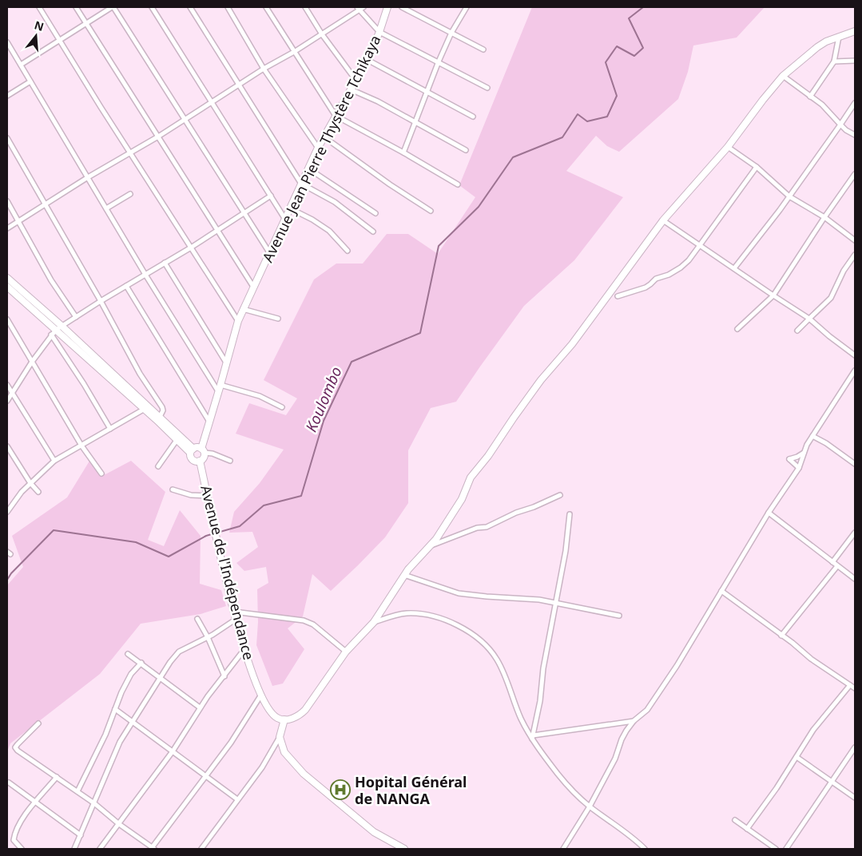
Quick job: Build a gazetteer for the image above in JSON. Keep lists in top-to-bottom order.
{
  "streets": {
    "street": ["Avenue Jean Pierre Thystère Tchikaya", "Avenue de l'Indépendance"]
  },
  "crossings": [
    ["Avenue Jean Pierre Thystère Tchikaya", "Avenue de l'Indépendance"]
  ],
  "water": ["Koulombo"],
  "places": {
    "hospital": ["Hopital Général de NANGA"]
  },
  "north": "top"
}
